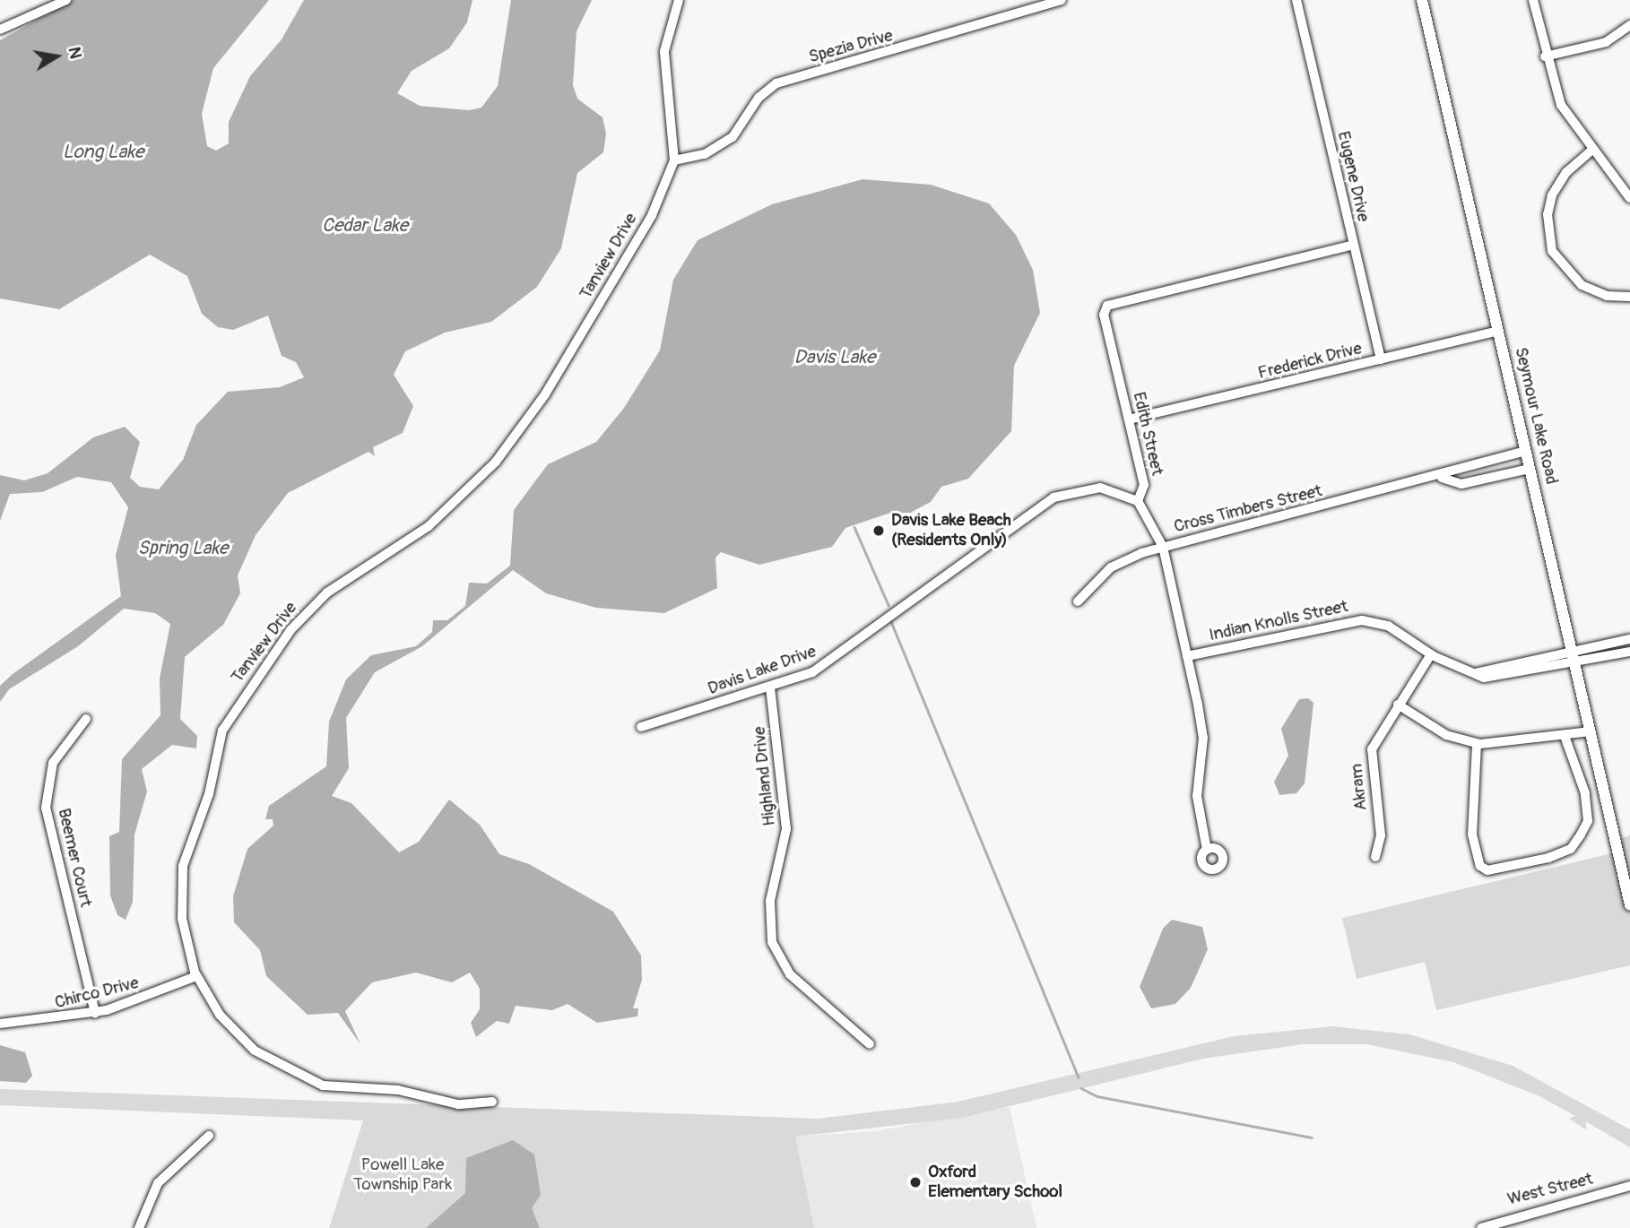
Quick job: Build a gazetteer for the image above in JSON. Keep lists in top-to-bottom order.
{
  "streets": {
    "street": [
      "Spezia Drive",
      "Eugene Drive",
      "Tanview Drive",
      "Frederick Drive",
      "Seymour Lake Road",
      "Edith Street",
      "Cross Timbers Street",
      "Indian Knolls Street",
      "Davis Lake Drive",
      "Highland Drive",
      "Akram",
      "Beemer Court",
      "Chirco Drive",
      "West Street"
    ]
  },
  "crossings": [
    ["Spezia Drive", "Tanview Drive"],
    ["Eugene Drive", "Frederick Drive"],
    ["Eugene Drive", "Edith Street"],
    ["Tanview Drive", "Chirco Drive"],
    ["Frederick Drive", "Seymour Lake Road"],
    ["Frederick Drive", "Edith Street"],
    ["Seymour Lake Road", "Cross Timbers Street"],
    ["Seymour Lake Road", "Indian Knolls Street"],
    ["Edith Street", "Cross Timbers Street"],
    ["Edith Street", "Indian Knolls Street"],
    ["Edith Street", "Davis Lake Drive"],
    ["Indian Knolls Street", "Akram"],
    ["Davis Lake Drive", "Highland Drive"],
    ["Beemer Court", "Chirco Drive"]
  ],
  "water": [
    "Long Lake",
    "Cedar Lake",
    "Davis Lake",
    "Spring Lake"
  ],
  "parks": ["Powell Lake Township Park"],
  "places": ["Davis Lake Beach (Residents Only)", "Oxford Elementary School"],
  "north": "right"
}
